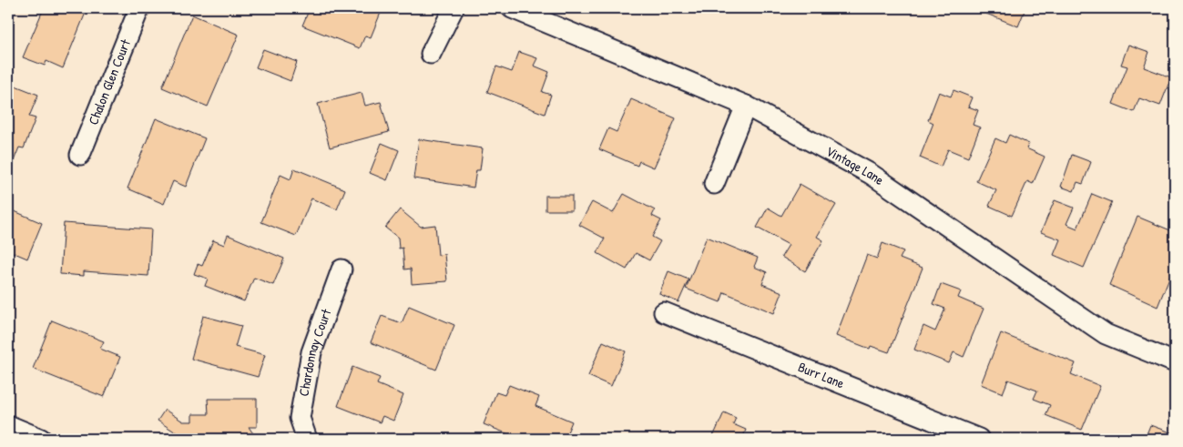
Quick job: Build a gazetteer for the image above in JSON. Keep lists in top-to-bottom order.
{
  "streets": {
    "street": [
      "Chalon Glen Court",
      "Vintage Lane",
      "Chardonnay Court",
      "Burr Lane"
    ]
  }
}
